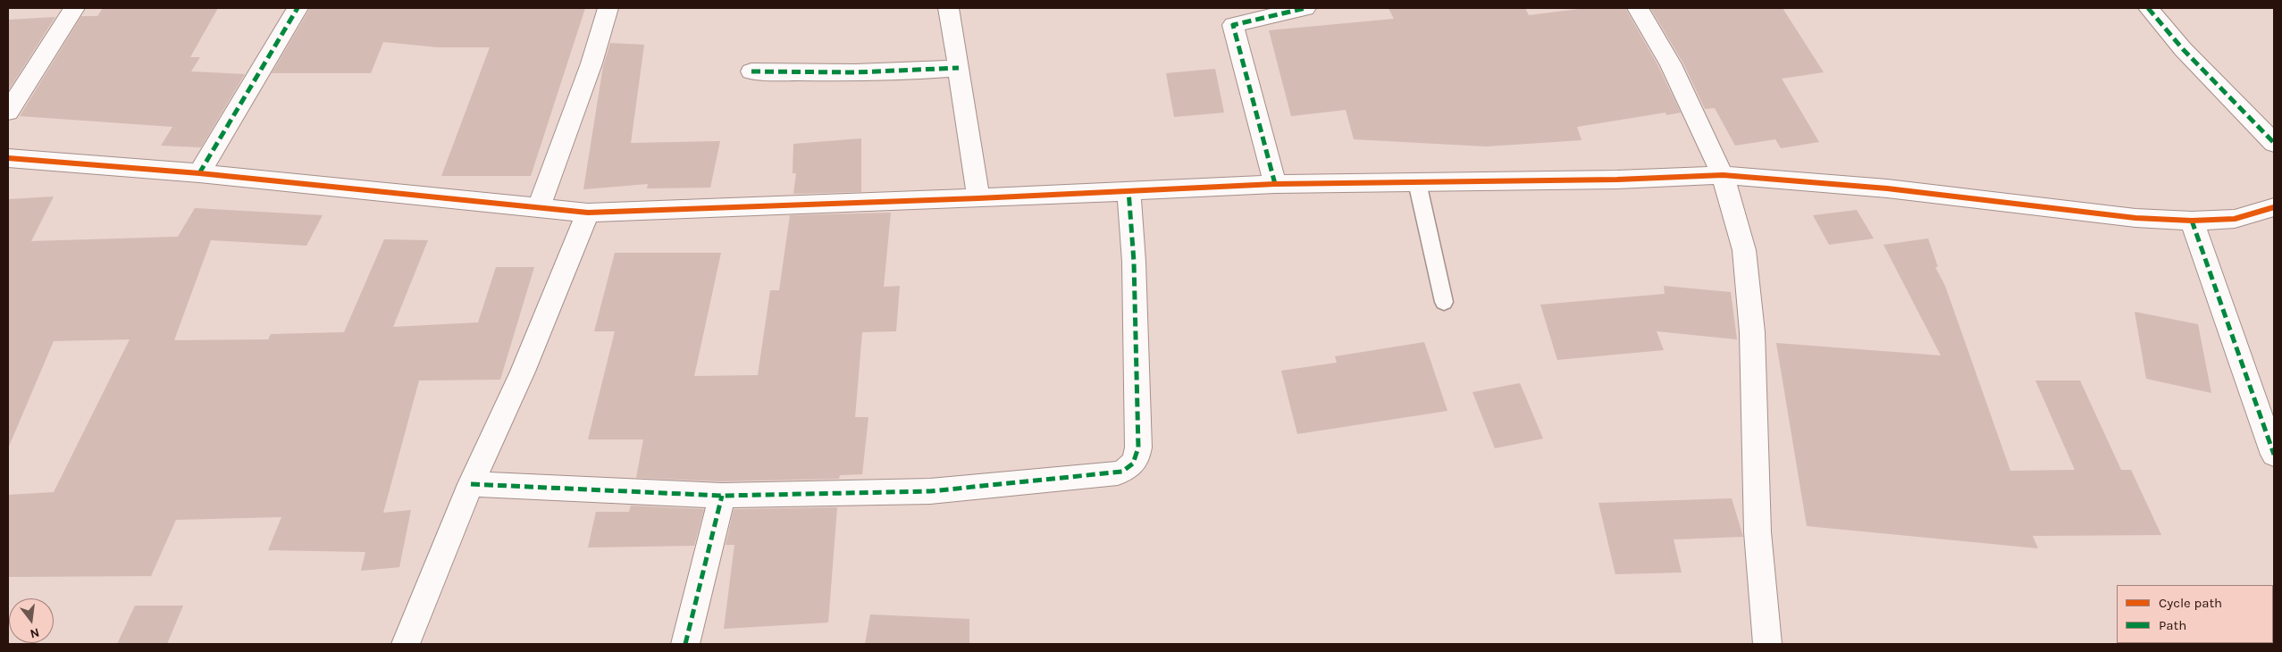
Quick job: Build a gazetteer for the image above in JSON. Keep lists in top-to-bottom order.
{
  "legend": ["Cycle path", "Path"],
  "north": "bottom"
}
